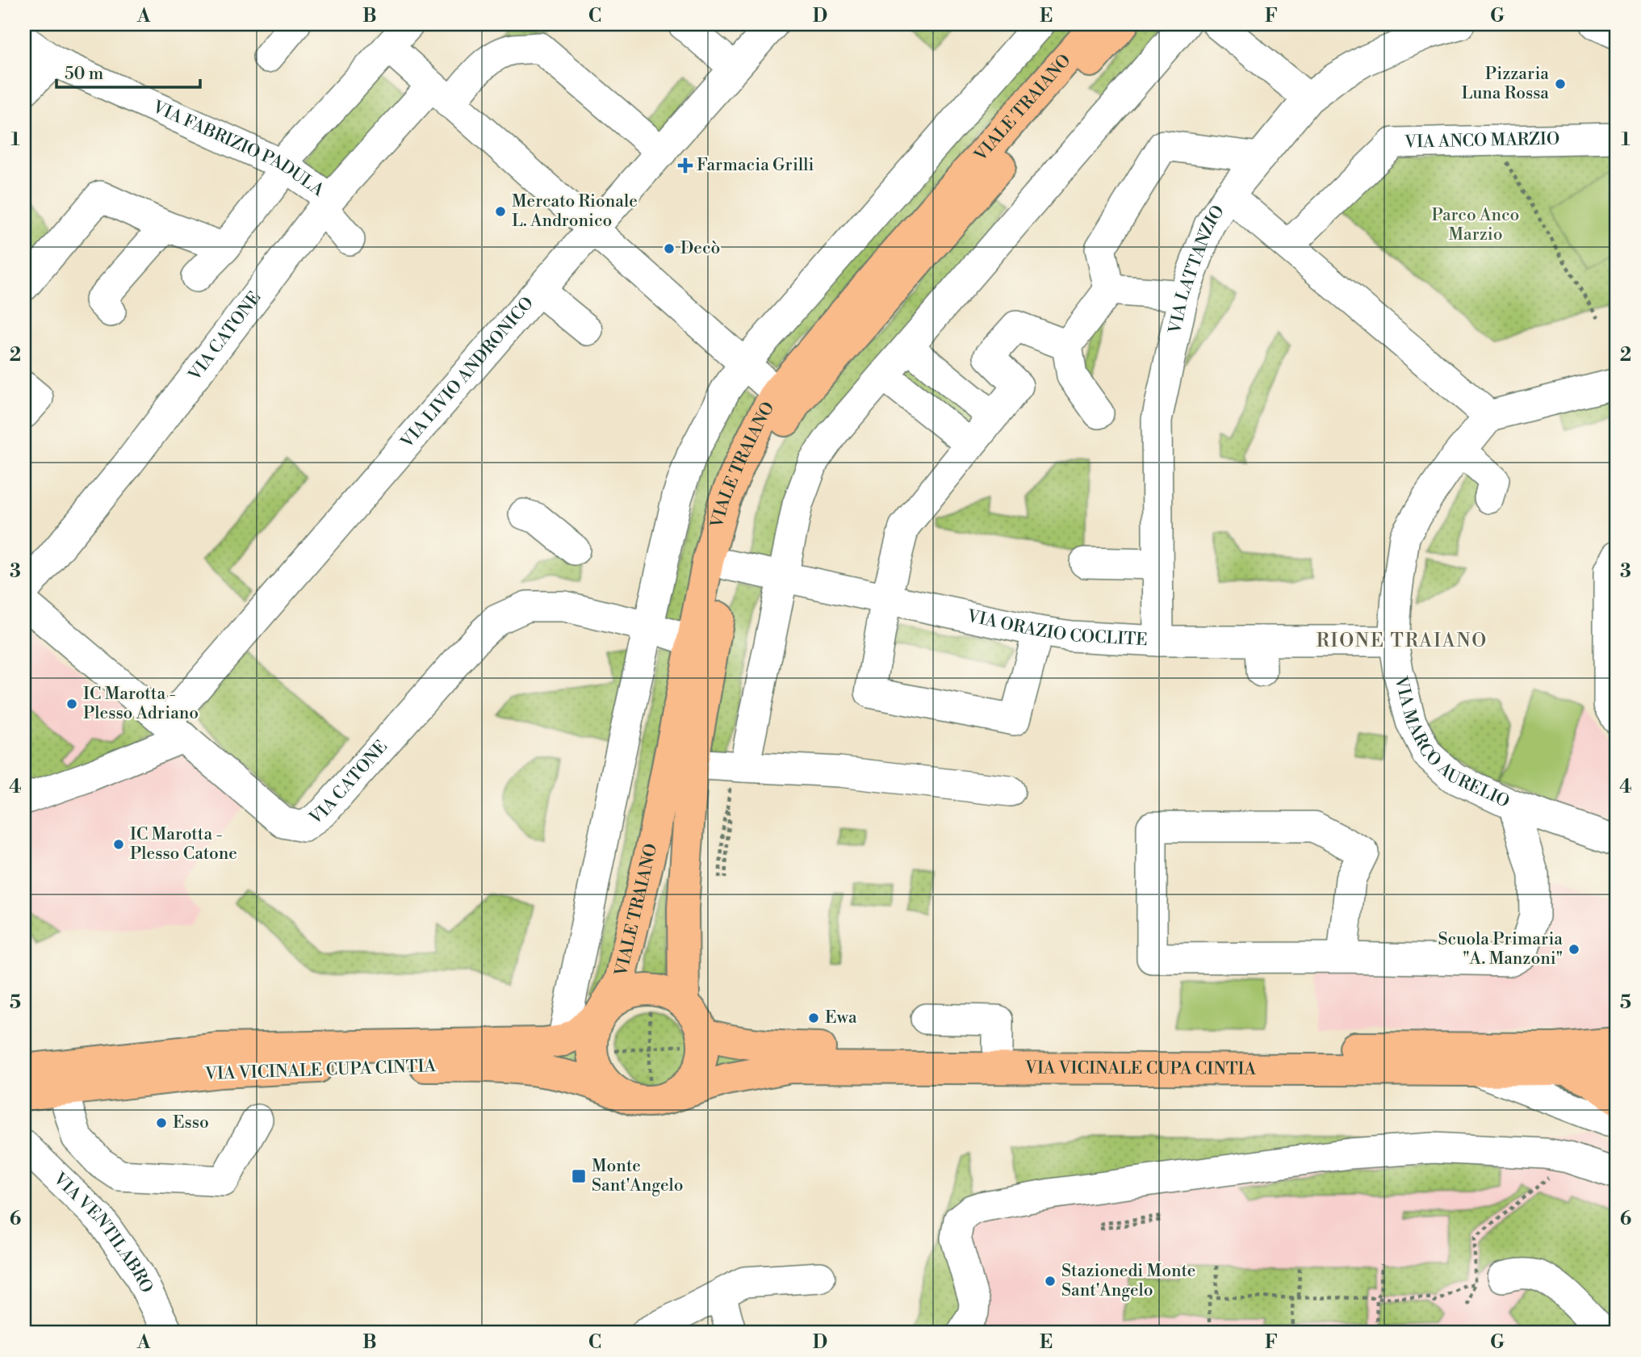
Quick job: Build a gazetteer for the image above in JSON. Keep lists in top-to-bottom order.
{
  "streets": {
    "main road": ["VIALE TRAIANO", "VIA VICINALE CUPA CINTIA"],
    "street": [
      "VIA ANCO MARZIO",
      "VIA FABRIZIO PADULA",
      "VIA LATTANZIO",
      "VIA CATONE",
      "VIA LIVIO ANDRONICO",
      "VIA ORAZIO COCLITE",
      "VIA MARCO AURELIO",
      "VIA VENTILABRO"
    ]
  },
  "crossings": [
    ["VIALE TRAIANO", "VIA CATONE"],
    ["VIALE TRAIANO", "VIA ORAZIO COCLITE"],
    ["VIALE TRAIANO", "VIA VICINALE CUPA CINTIA"],
    ["VIA FABRIZIO PADULA", "VIA CATONE"],
    ["VIA LATTANZIO", "VIA ORAZIO COCLITE"],
    ["VIA CATONE", "VIA LIVIO ANDRONICO"],
    ["VIA ORAZIO COCLITE", "VIA MARCO AURELIO"]
  ],
  "districts": ["RIONE TRAIANO"],
  "parks": ["Parco Anco Marzio"],
  "places": {
    "other": [
      "Pizzaria Luna Rossa",
      "Mercato Rionale L. Andronico",
      "Decò",
      "IC Marotta - Plesso Adriano",
      "IC Marotta - Plesso Catone",
      "Scuola Primaria \"A. Manzoni\"",
      "Ewa",
      "Esso",
      "Stazionedi Monte Sant'Angelo"
    ],
    "health": ["Farmacia Grilli"],
    "transit": ["Monte Sant'Angelo"]
  },
  "scale_bar": "50 m",
  "grid": {
    "columns": [
      "A",
      "B",
      "C",
      "D",
      "E",
      "F",
      "G"
    ],
    "rows": [
      "1",
      "2",
      "3",
      "4",
      "5",
      "6"
    ]
  }
}
